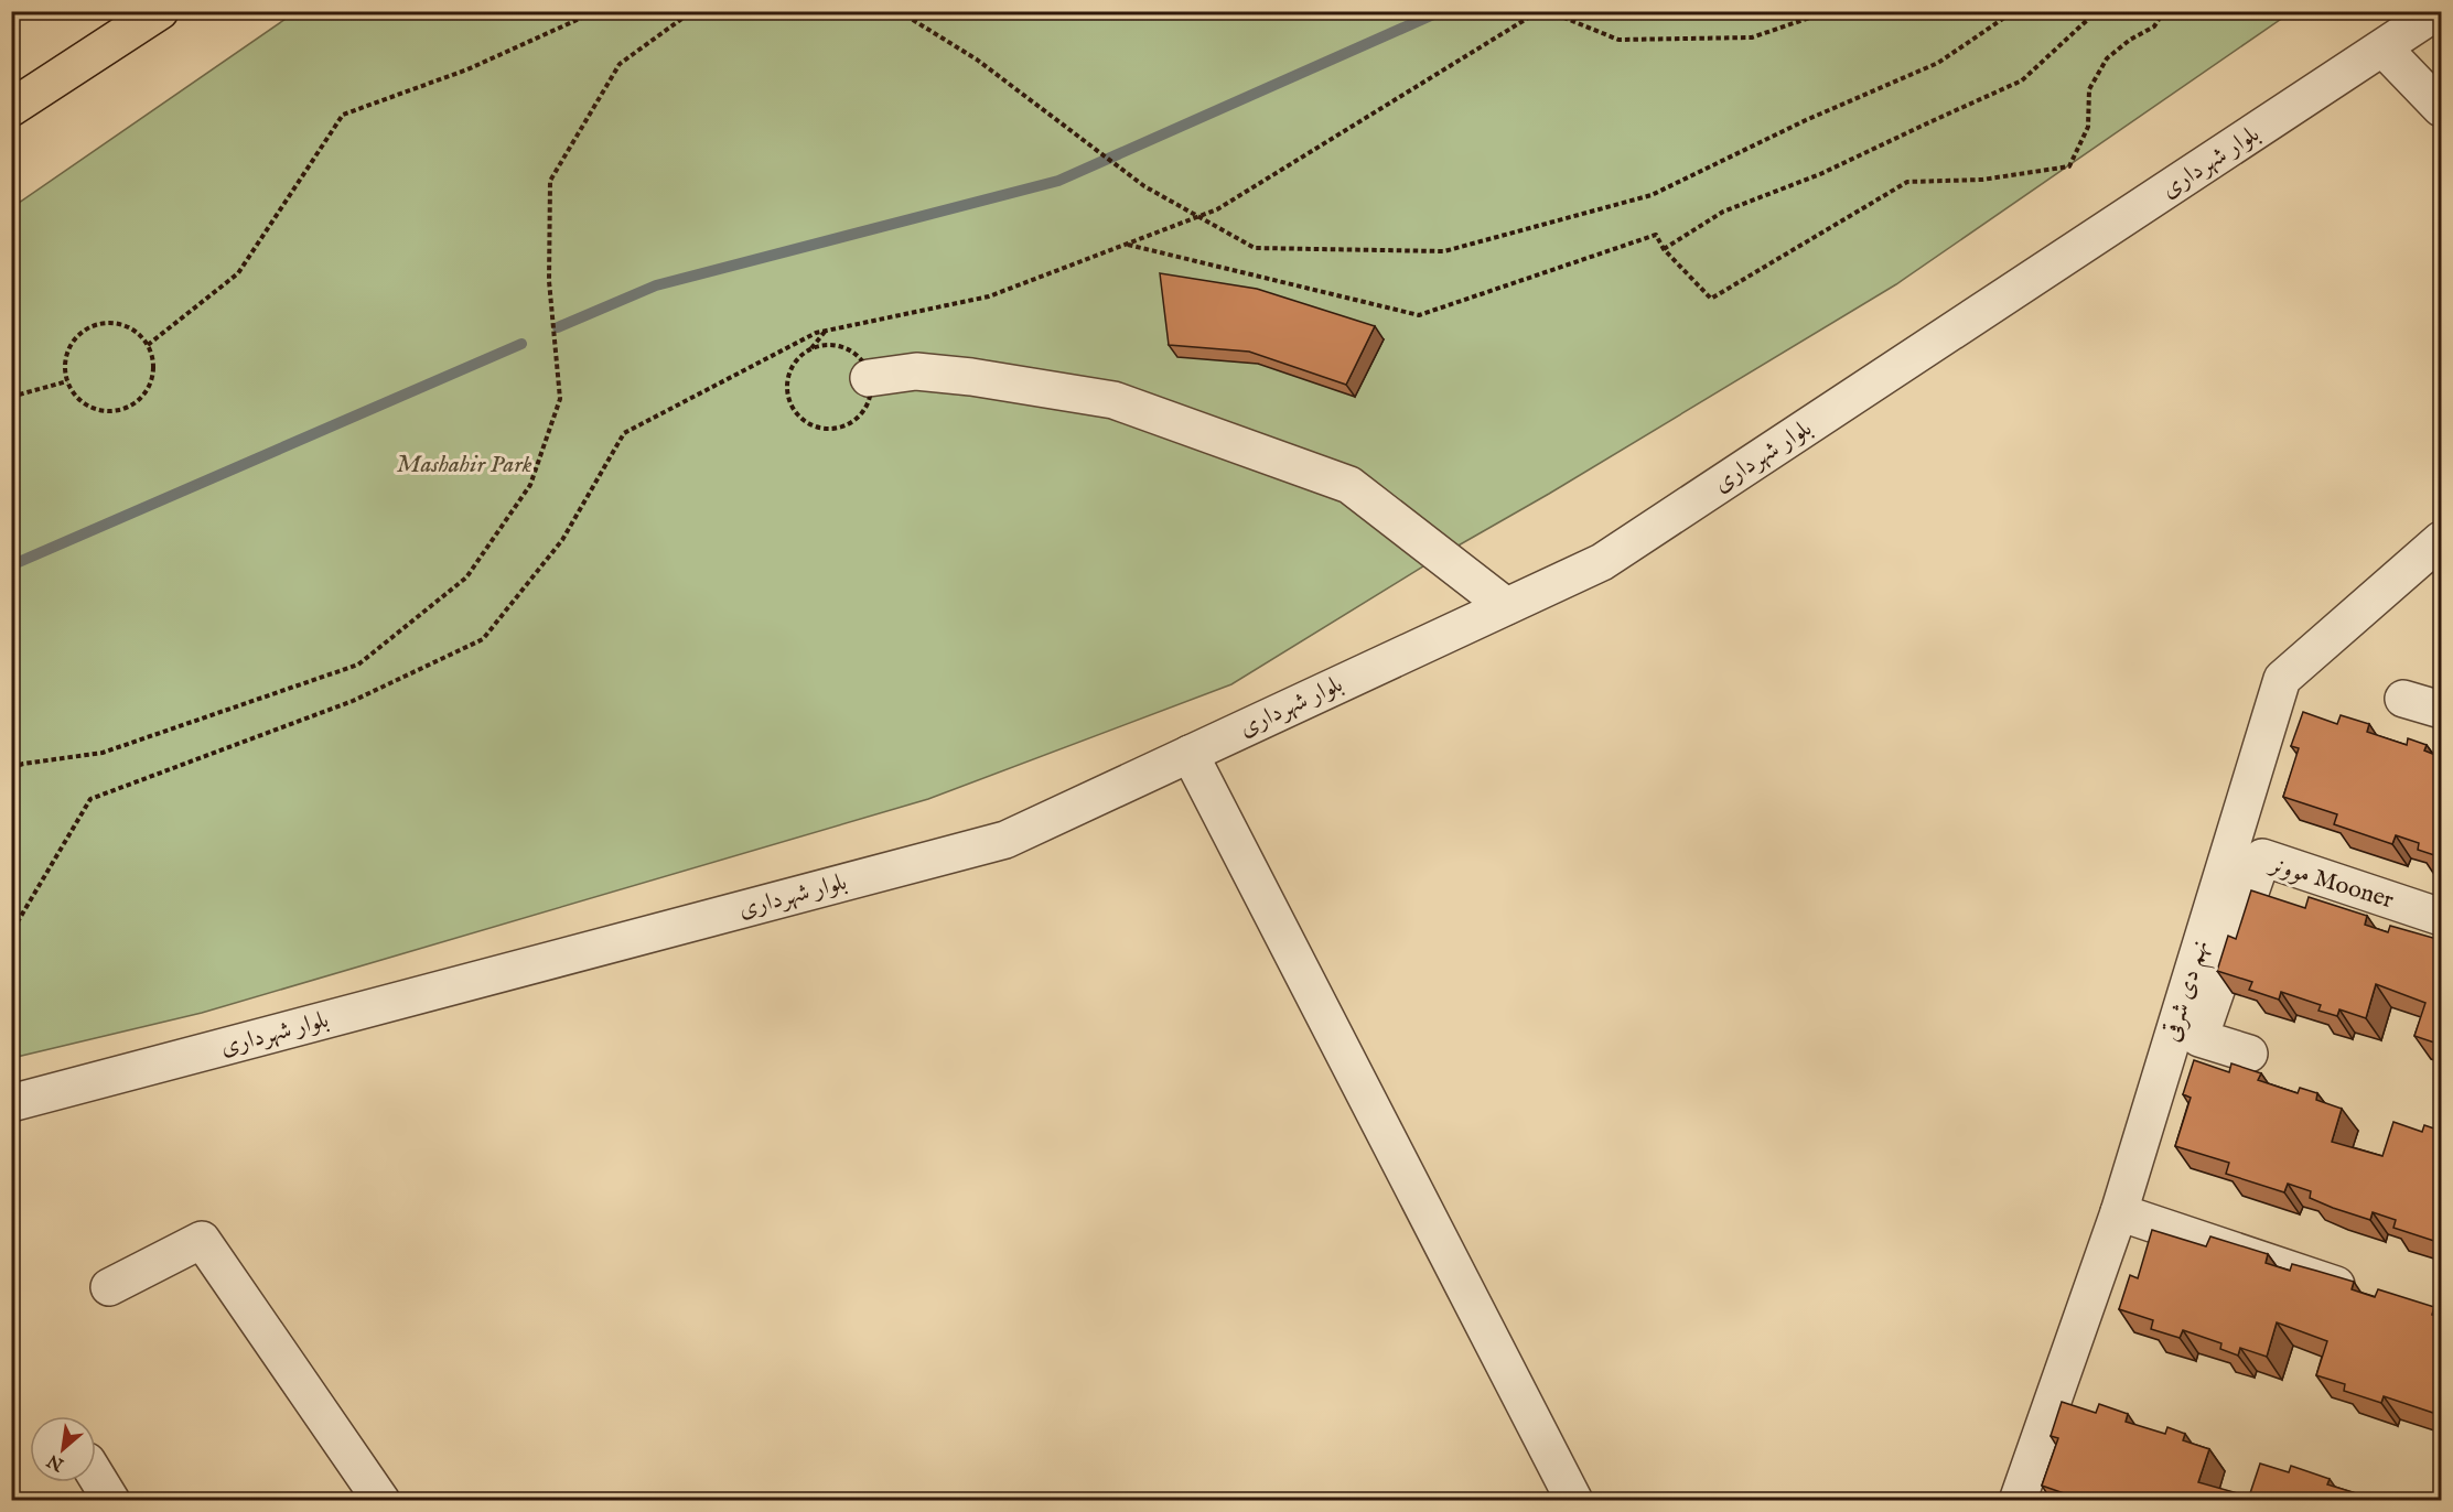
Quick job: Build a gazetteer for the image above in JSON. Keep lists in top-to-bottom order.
{
  "streets": {
    "street": ["بلوار شهرداری", "موونر Mooner", "نهم دی شرقی"]
  },
  "parks": ["Mashahir Park"],
  "north": "bottom left"
}
